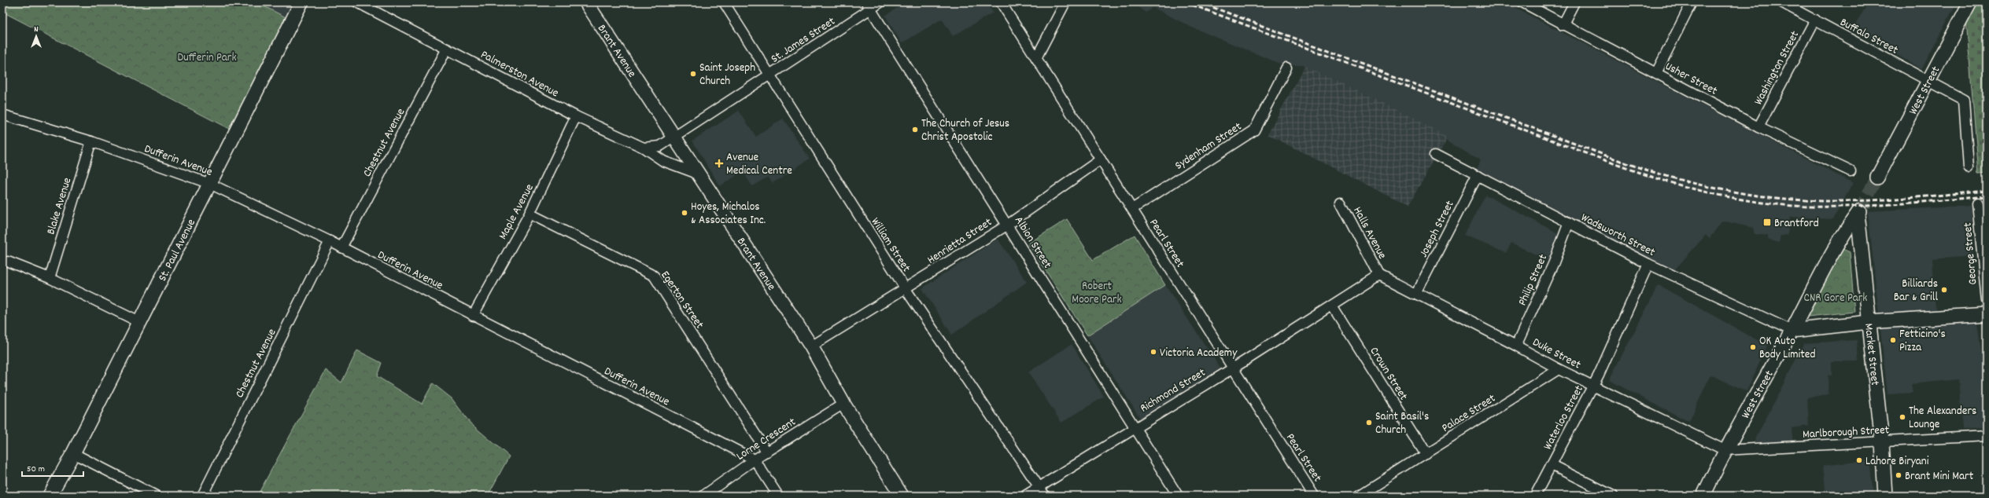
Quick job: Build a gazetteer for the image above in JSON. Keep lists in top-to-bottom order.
{
  "streets": {
    "main road": [
      "Brant Avenue",
      "West Street",
      "St. Paul Avenue",
      "Market Street"
    ],
    "street": [
      "Buffalo Street",
      "St. James Street",
      "Washington Street",
      "Palmerston Avenue",
      "Usher Street",
      "Chestnut Avenue",
      "Sydenham Street",
      "Dufferin Avenue",
      "Blake Avenue",
      "Maple Avenue",
      "Joseph Street",
      "Halls Avenue",
      "Wadsworth Street",
      "Henrietta Street",
      "Albion Street",
      "Pearl Street",
      "William Street",
      "George Street",
      "Philip Street",
      "Egerton Street",
      "Duke Street",
      "Crown Street",
      "Richmond Street",
      "Palace Street",
      "Waterloo Street",
      "Marlborough Street",
      "Lorne Crescent"
    ]
  },
  "crossings": [
    ["Buffalo Street", "Washington Street"],
    ["Buffalo Street", "West Street"],
    ["St. James Street", "Brant Avenue"],
    ["St. James Street", "Albion Street"],
    ["St. James Street", "William Street"],
    ["Brant Avenue", "Palmerston Avenue"],
    ["Brant Avenue", "Henrietta Street"],
    ["Brant Avenue", "Lorne Crescent"],
    ["Washington Street", "Usher Street"],
    ["Palmerston Avenue", "Chestnut Avenue"],
    ["Palmerston Avenue", "Maple Avenue"],
    ["West Street", "Wadsworth Street"],
    ["West Street", "Duke Street"],
    ["West Street", "Market Street"],
    ["West Street", "Marlborough Street"],
    ["Chestnut Avenue", "Dufferin Avenue"],
    ["Sydenham Street", "Pearl Street"],
    ["Dufferin Avenue", "Blake Avenue"],
    ["Dufferin Avenue", "Maple Avenue"],
    ["Dufferin Avenue", "St. Paul Avenue"],
    ["Dufferin Avenue", "Lorne Crescent"],
    ["Maple Avenue", "Egerton Street"],
    ["Joseph Street", "Wadsworth Street"],
    ["Joseph Street", "Duke Street"],
    ["Halls Avenue", "Duke Street"],
    ["Halls Avenue", "Richmond Street"],
    ["Wadsworth Street", "Philip Street"],
    ["Wadsworth Street", "Waterloo Street"],
    ["Henrietta Street", "Albion Street"],
    ["Henrietta Street", "Pearl Street"],
    ["Henrietta Street", "William Street"],
    ["Albion Street", "Richmond Street"],
    ["Pearl Street", "Richmond Street"],
    ["William Street", "Richmond Street"],
    ["Philip Street", "Duke Street"],
    ["Egerton Street", "Lorne Crescent"],
    ["Duke Street", "Richmond Street"],
    ["Duke Street", "Palace Street"],
    ["Duke Street", "Waterloo Street"],
    ["Duke Street", "Marlborough Street"],
    ["Market Street", "Marlborough Street"],
    ["Crown Street", "Richmond Street"],
    ["Crown Street", "Palace Street"]
  ],
  "parks": ["Dufferin Park", "Robert Moore Park", "CNR Gore Park"],
  "places": {
    "other": [
      "Saint Joseph Church",
      "The Church of Jesus Christ Apostolic",
      "Hoyes, Michalos & Associates Inc.",
      "Billiards Bar & Grill",
      "Fetticino's Pizza",
      "OK Auto Body Limited",
      "Victoria Academy",
      "The Alexanders Lounge",
      "Saint Basil's Church",
      "Lahore Biryani",
      "Brant Mini Mart"
    ],
    "health": ["Avenue Medical Centre"],
    "transit": ["Brantford"]
  },
  "scale_bar": "50 m",
  "north": "top"
}
